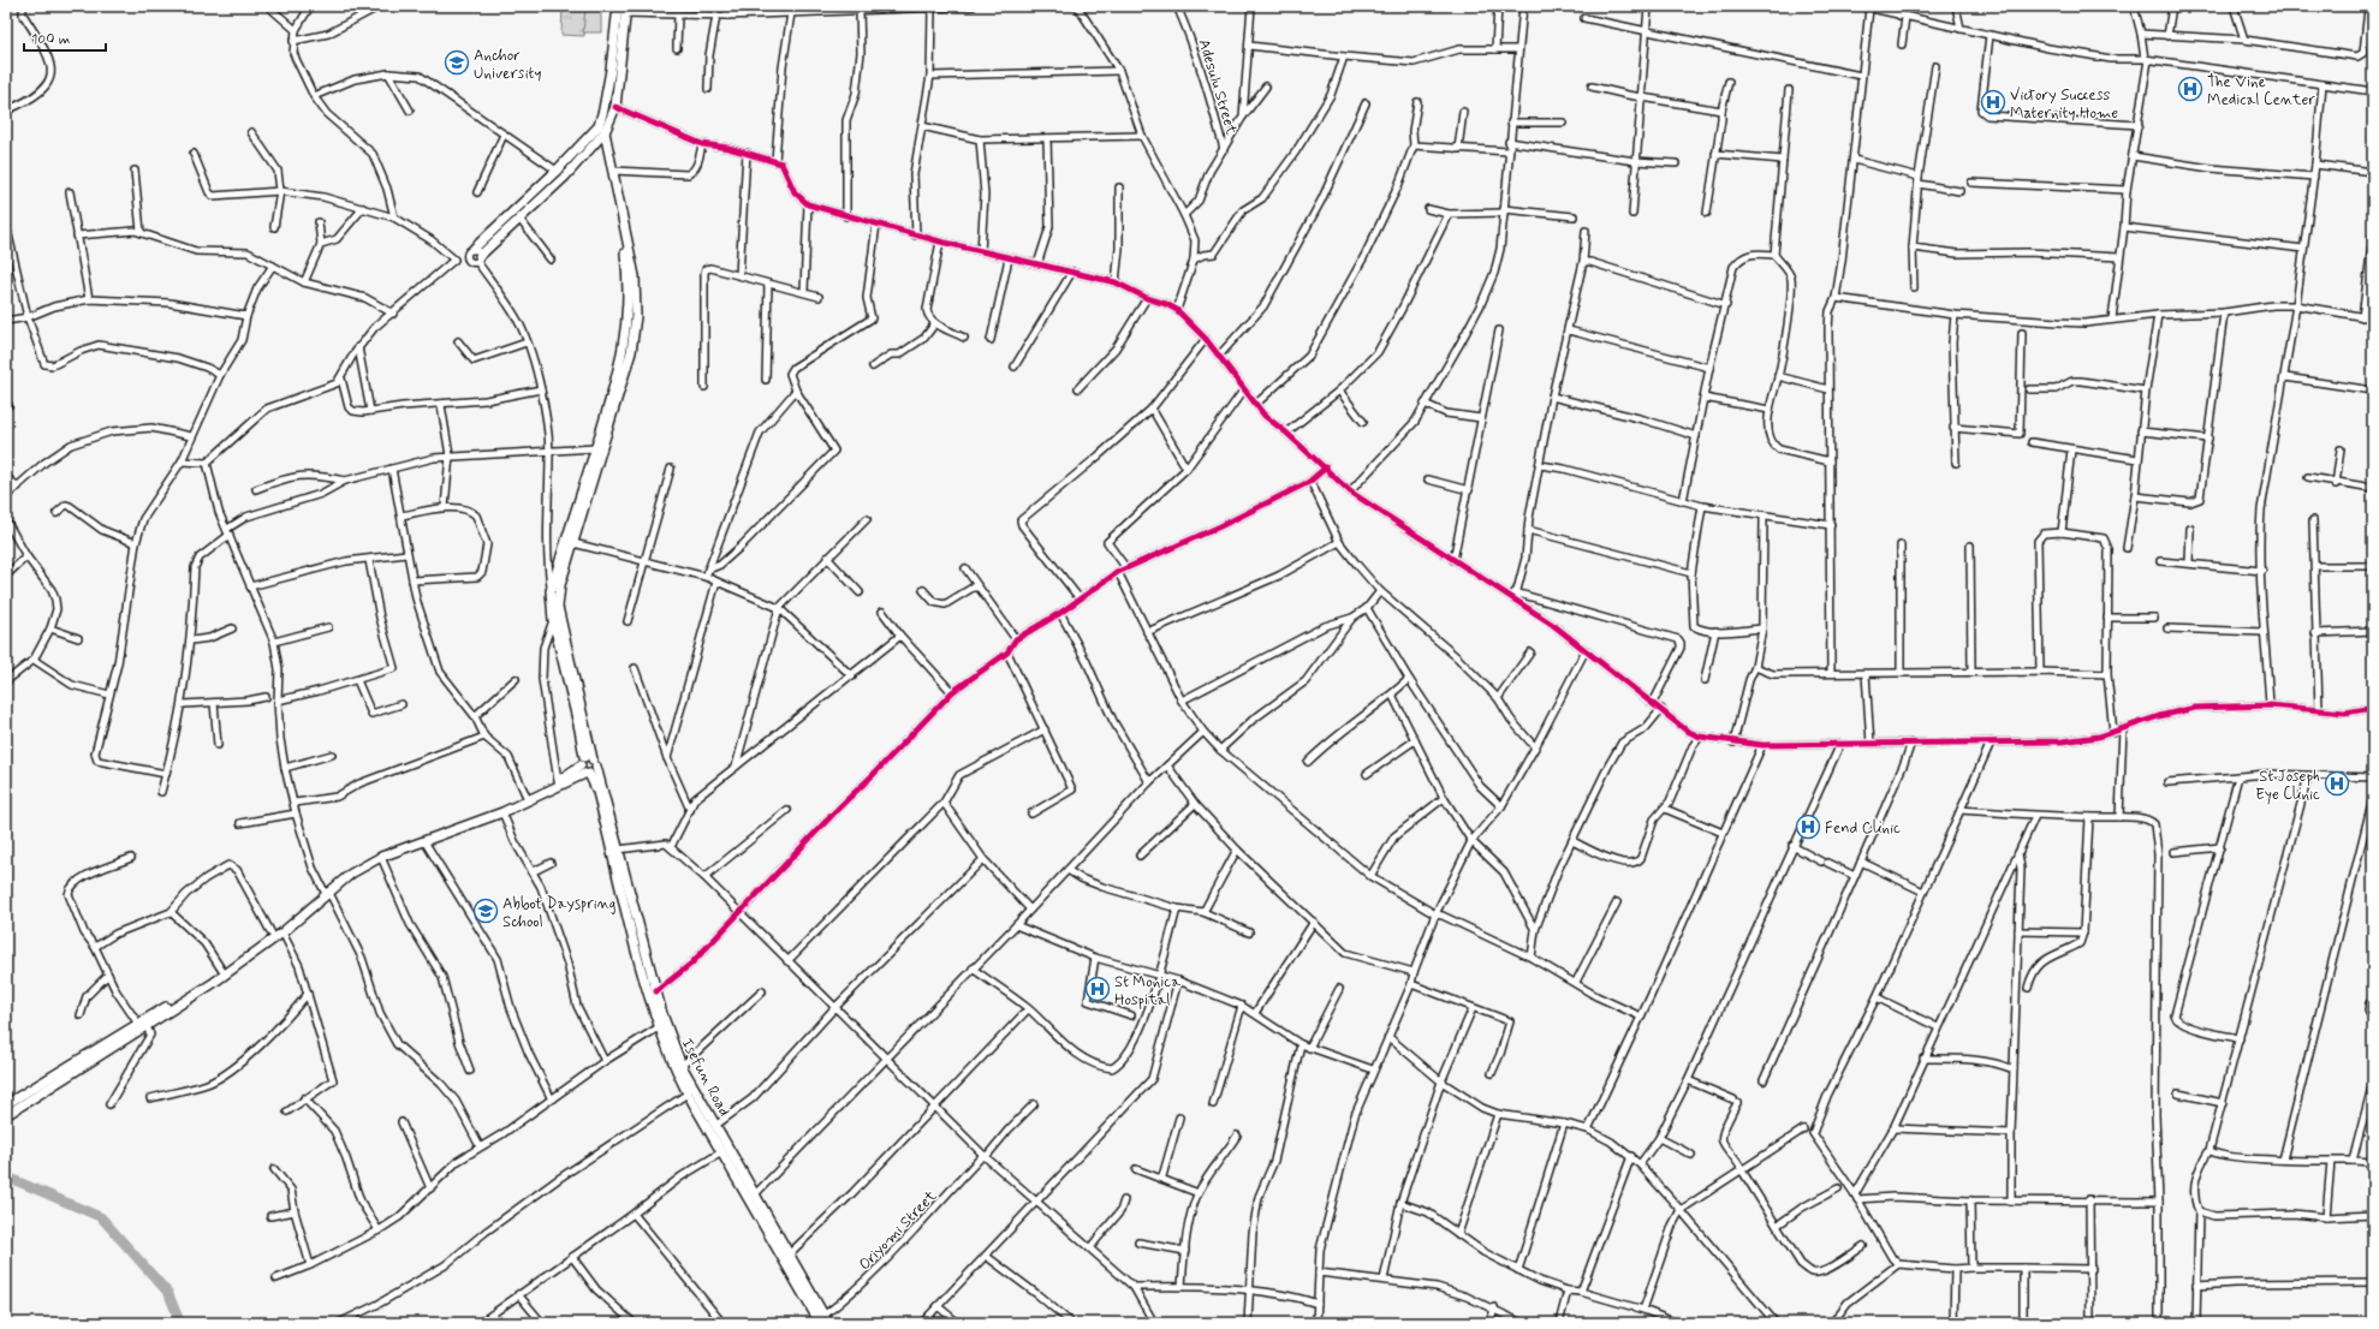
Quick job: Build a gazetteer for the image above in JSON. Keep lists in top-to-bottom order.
{
  "streets": {
    "street": ["Adesulu Street", "Isefun Road", "Oriyomi Street"]
  },
  "crossings": [
    ["Isefun Road", "Oriyomi Street"]
  ],
  "places": {
    "school or university": ["Anchor University", "Abbot Dayspring School"],
    "hospital": [
      "The Vine Medical Center",
      "Victory Success Maternity Home",
      "St Joseph Eye Clinic",
      "Fend Clinic",
      "St Monica Hospital"
    ]
  },
  "scale_bar": "100 m"
}
